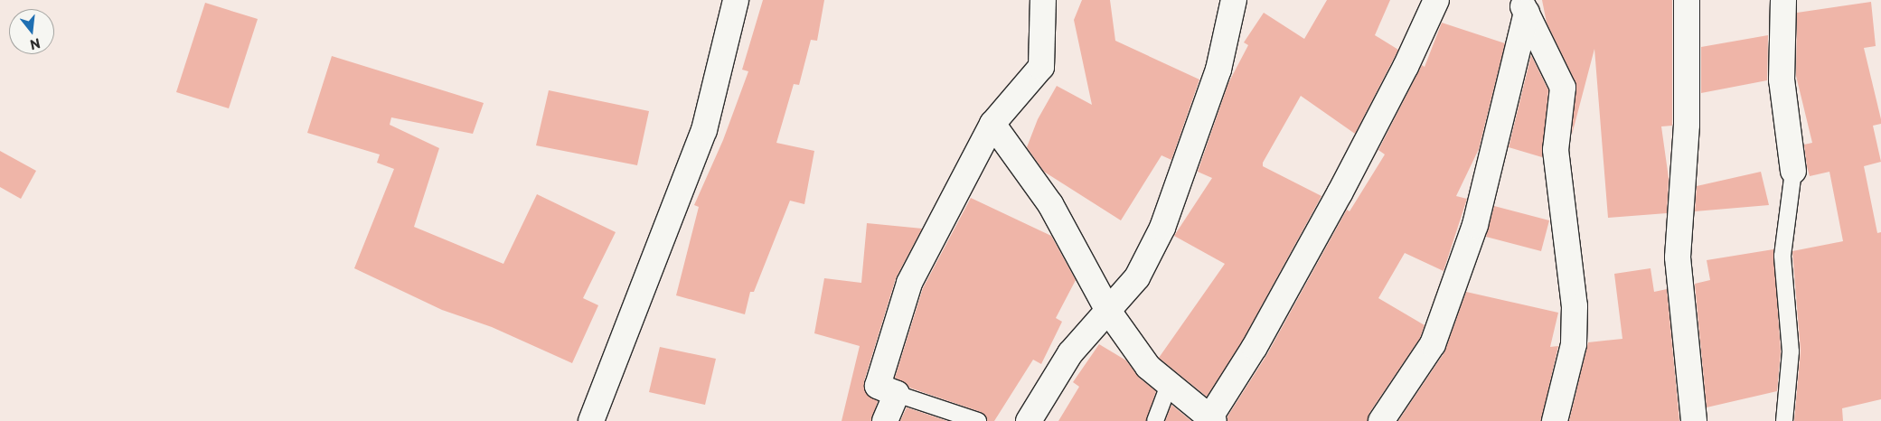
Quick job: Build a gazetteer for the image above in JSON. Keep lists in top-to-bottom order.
{
  "north": "bottom"
}
